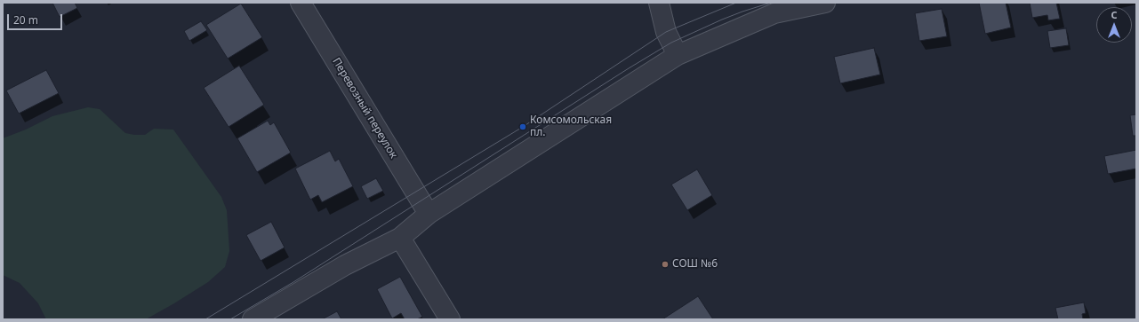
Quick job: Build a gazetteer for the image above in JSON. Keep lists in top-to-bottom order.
{
  "streets": {
    "street": ["Перевозный переулок"]
  },
  "places": ["Комсомольская пл.", "СОШ №6"],
  "scale_bar": "20 m",
  "north": "top"
}
